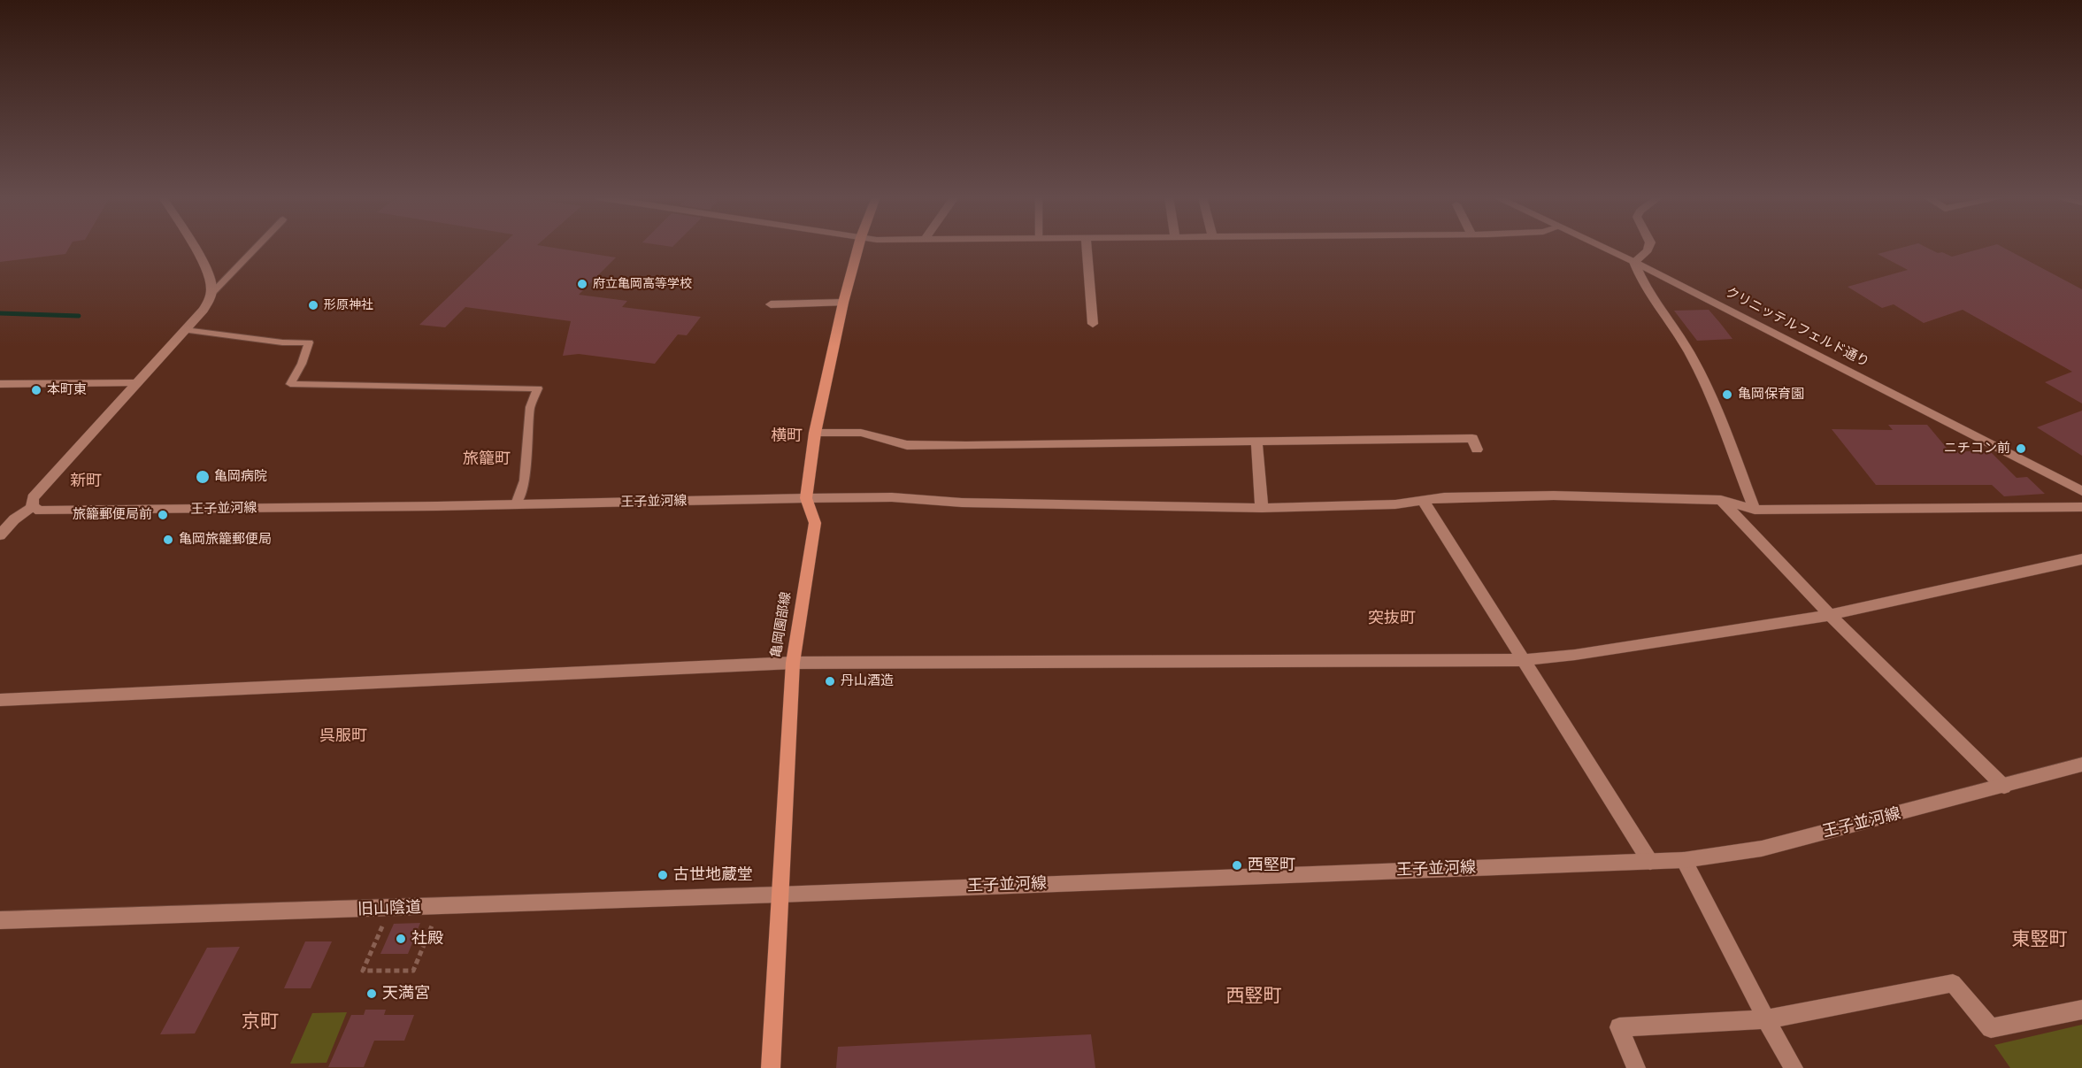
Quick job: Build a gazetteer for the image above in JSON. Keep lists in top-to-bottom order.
{
  "streets": {
    "main road": ["亀岡園部線"],
    "street": ["クリニッテルフェルド通り", "王子並河線", "旧山陰道"]
  },
  "crossings": [
    ["王子並河線", "亀岡園部線"],
    ["王子並河線", "旧山陰道"],
    ["亀岡園部線", "旧山陰道"]
  ],
  "districts": [
    "横町",
    "旅籠町",
    "新町",
    "突抜町",
    "呉服町",
    "東竪町",
    "西竪町",
    "京町"
  ],
  "places": [
    "府立亀岡高等学校",
    "形原神社",
    "本町東",
    "亀岡保育園",
    "ニチコン前",
    "亀岡病院",
    "旅籠郵便局前",
    "亀岡旅籠郵便局",
    "丹山酒造",
    "西堅町",
    "古世地蔵堂",
    "社殿",
    "天満宮"
  ]
}
